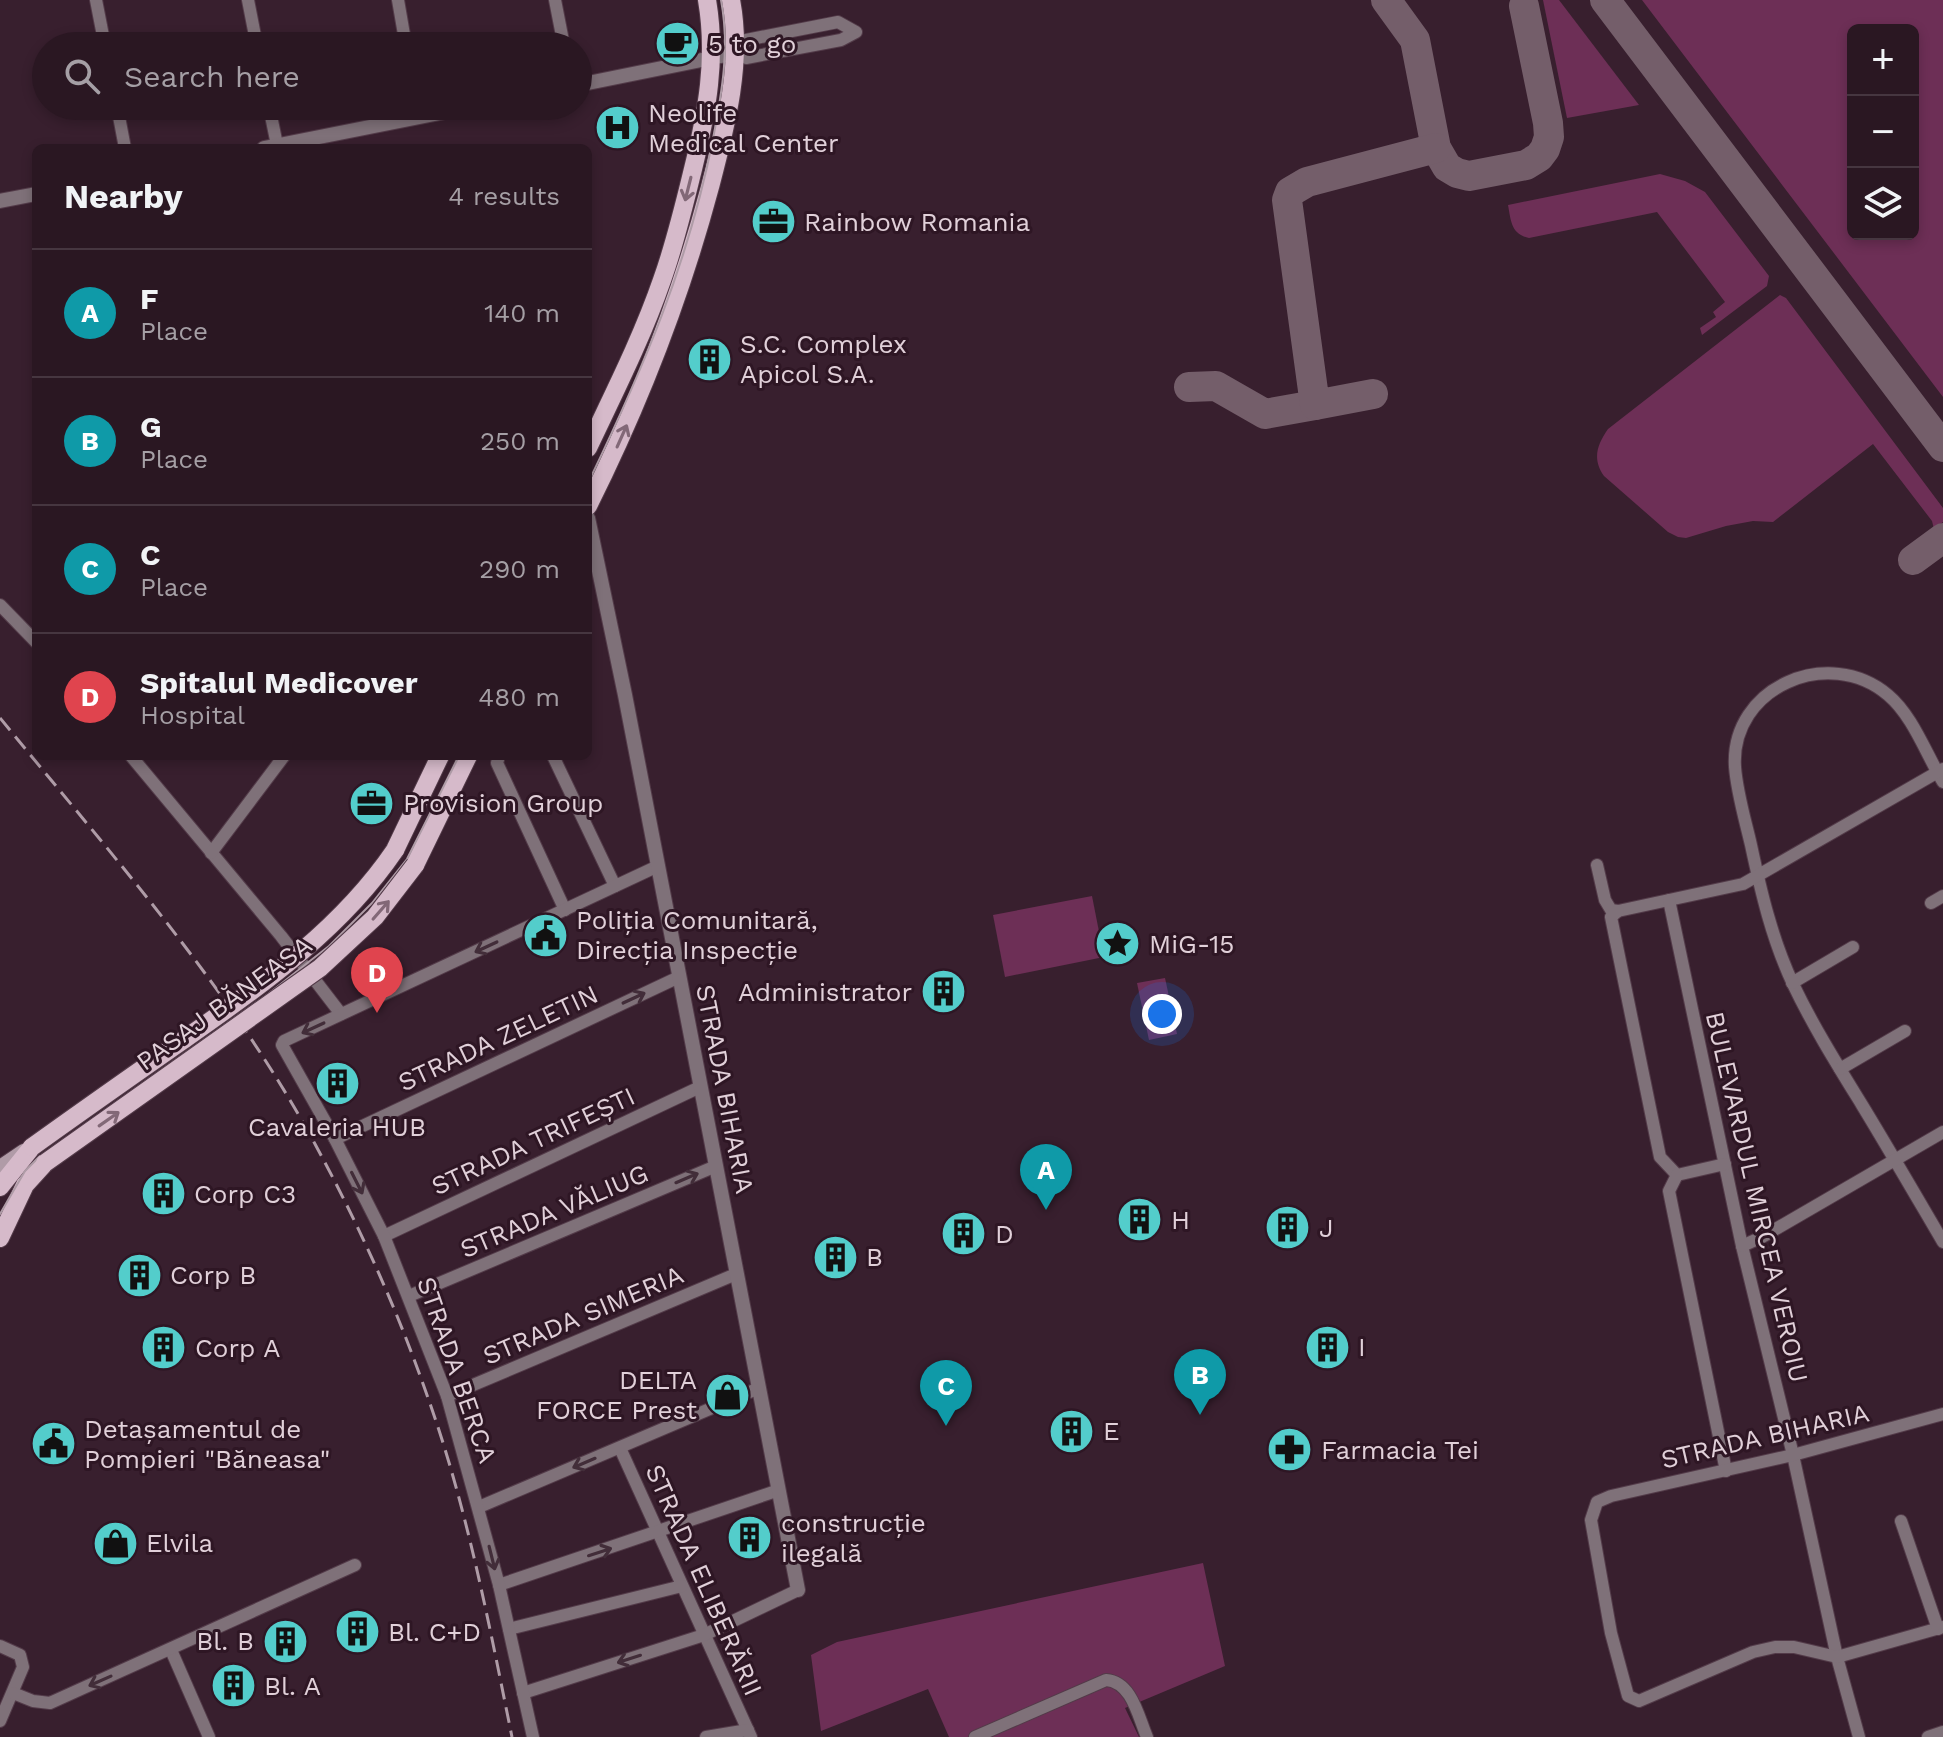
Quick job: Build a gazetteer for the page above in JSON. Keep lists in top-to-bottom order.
{
  "streets": {
    "main road": ["PASAJ BĂNEASA"],
    "street": [
      "STRADA ZELETIN",
      "STRADA BIHARIA",
      "STRADA TRIFEȘTI",
      "BULEVARDUL MIRCEA VEROIU",
      "STRADA VĂLIUG",
      "STRADA SIMERIA",
      "STRADA BERCA",
      "STRADA ELIBERĂRII"
    ]
  },
  "crossings": [
    ["STRADA ZELETIN", "STRADA BIHARIA"],
    ["STRADA ZELETIN", "STRADA BERCA"],
    ["STRADA BIHARIA", "STRADA TRIFEȘTI"],
    ["STRADA BIHARIA", "BULEVARDUL MIRCEA VEROIU"],
    ["STRADA BIHARIA", "STRADA VĂLIUG"],
    ["STRADA BIHARIA", "STRADA SIMERIA"],
    ["STRADA TRIFEȘTI", "STRADA BERCA"],
    ["STRADA VĂLIUG", "STRADA BERCA"],
    ["STRADA SIMERIA", "STRADA BERCA"]
  ],
  "one_way": ["STRADA ZELETIN", "STRADA VĂLIUG", "STRADA BERCA"],
  "places": {
    "cafe": ["5 to go"],
    "hospital": ["Neolife Medical Center"],
    "office": ["Rainbow Romania", "Provision Group"],
    "building": [
      "S.C. Complex Apicol S.A.",
      "Administrator",
      "Cavaleria HUB",
      "Corp C3",
      "H",
      "J",
      "D",
      "B",
      "Corp B",
      "I",
      "Corp A",
      "E",
      "construcție ilegală",
      "Bl. C+D",
      "Bl. B",
      "Bl. A"
    ],
    "public building": ["Poliția Comunitară, Direcția Inspecție", "Detașamentul de Pompieri \"Băneasa\""],
    "place": ["MiG-15"],
    "shop": ["DELTA FORCE Prest", "Elvila"],
    "pharmacy": ["Farmacia Tei"]
  },
  "page": {
    "map_buttons": ["+", "−"],
    "search": "Search here",
    "heading": ["Nearby", "4 results"],
    "list": [
      {
        "mark": "A",
        "name": "F",
        "note": "Place",
        "value": "140 m"
      },
      {
        "mark": "B",
        "name": "G",
        "note": "Place",
        "value": "250 m"
      },
      {
        "mark": "C",
        "name": "C",
        "note": "Place",
        "value": "290 m"
      },
      {
        "mark": "D",
        "name": "Spitalul Medicover",
        "note": "Hospital",
        "value": "480 m"
      }
    ],
    "pins": [
      "D",
      "A",
      "B",
      "C"
    ]
  }
}
